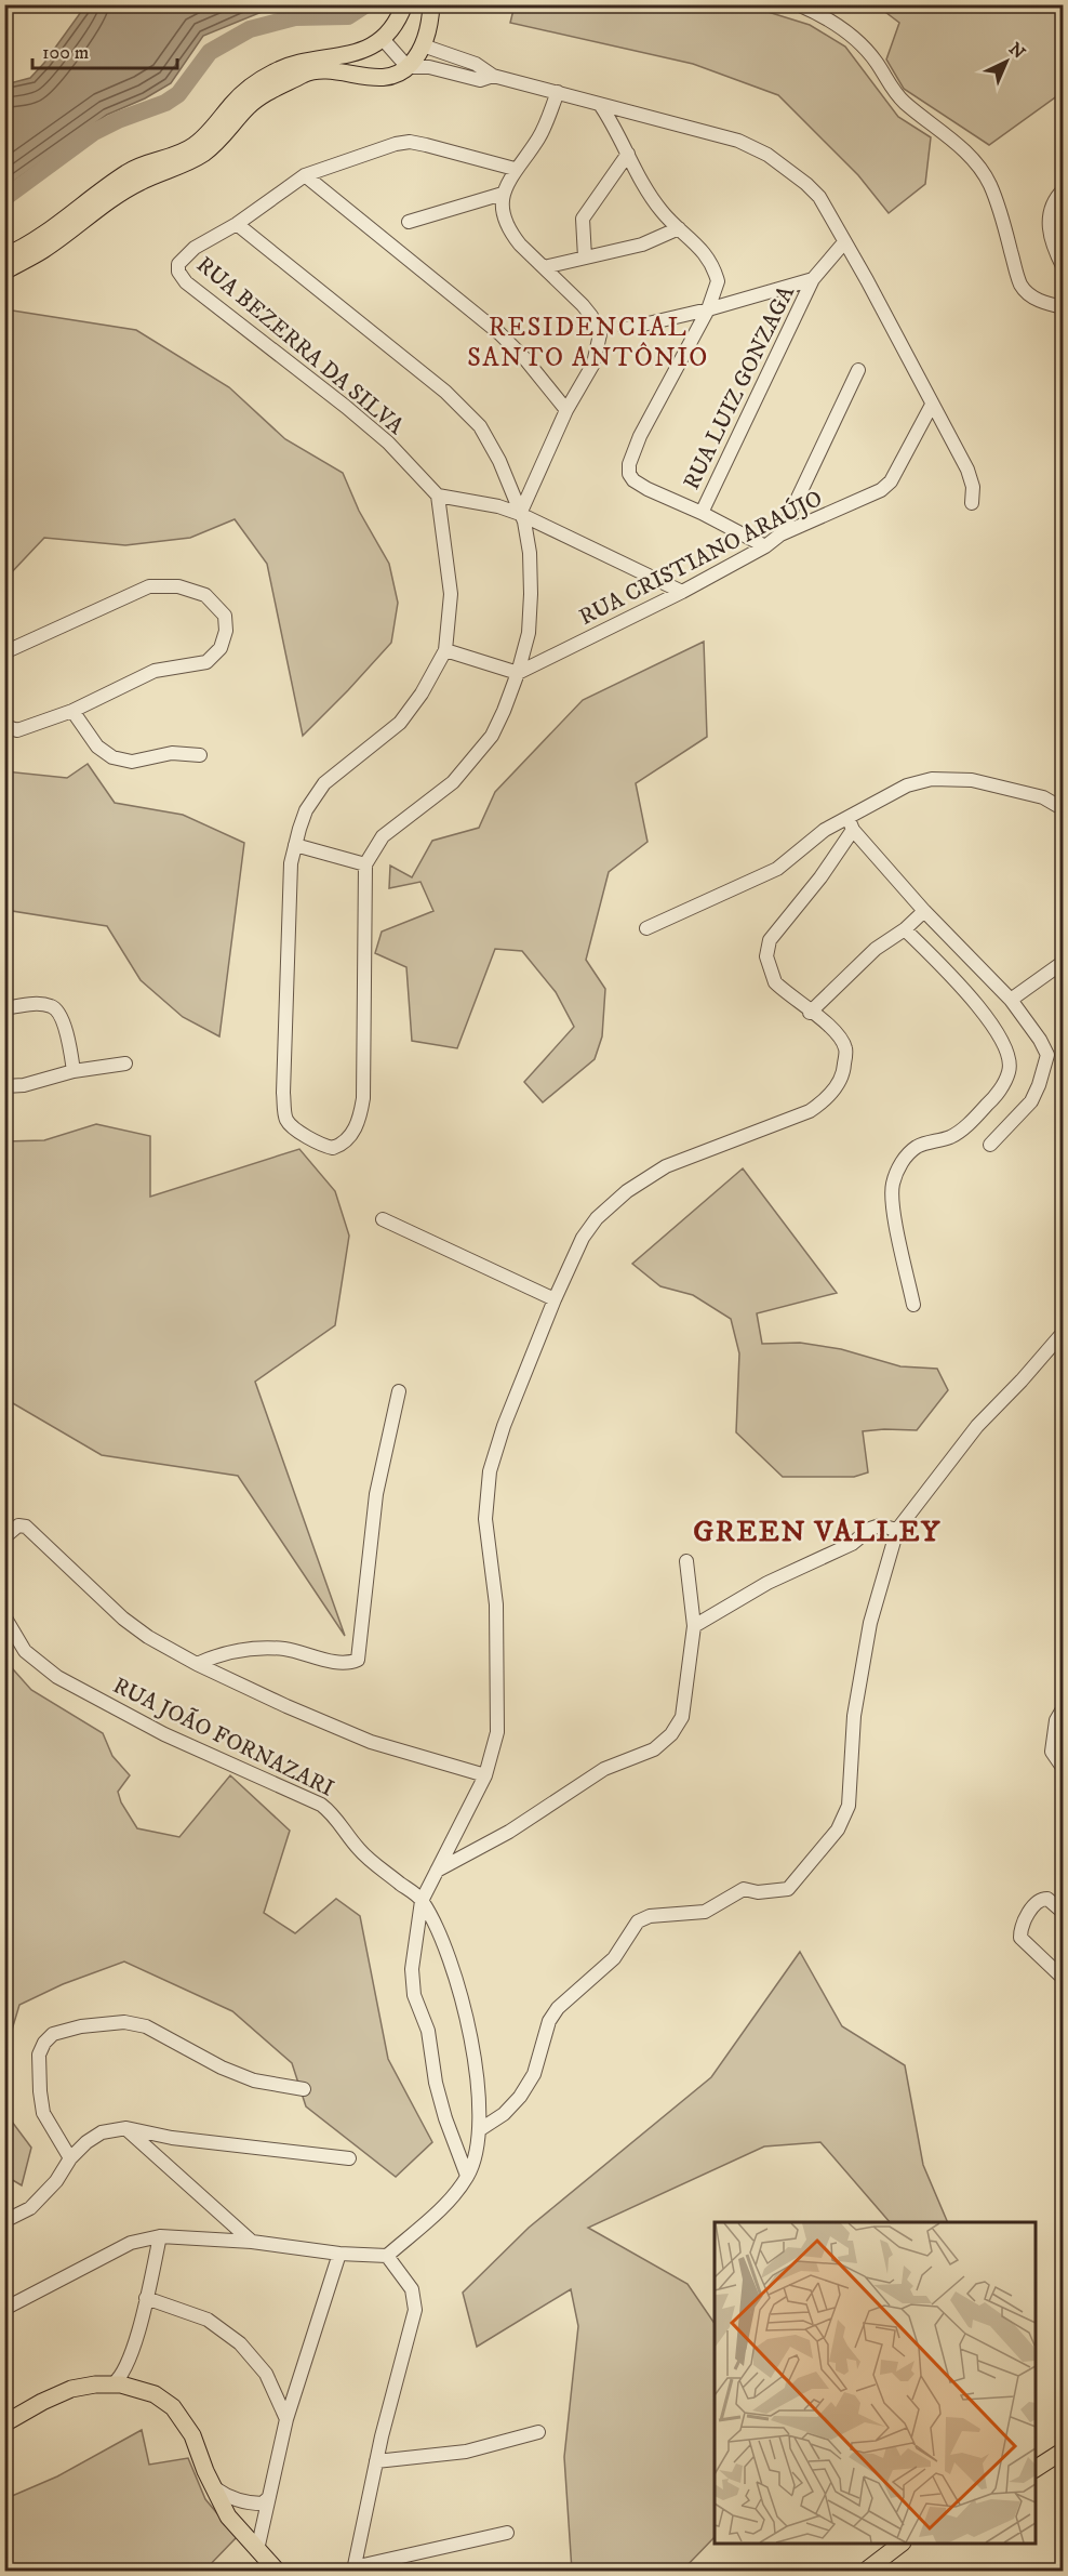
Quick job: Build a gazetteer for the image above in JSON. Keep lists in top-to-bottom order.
{
  "streets": {
    "street": [
      "RUA BEZERRA DA SILVA",
      "RUA LUIZ GONZAGA",
      "RUA CRISTIANO ARAÚJO",
      "RUA JOÃO FORNAZARI"
    ]
  },
  "districts": ["RESIDENCIAL SANTO ANTÔNIO", "GREEN VALLEY"],
  "scale_bar": "100 m",
  "north": "top right"
}
